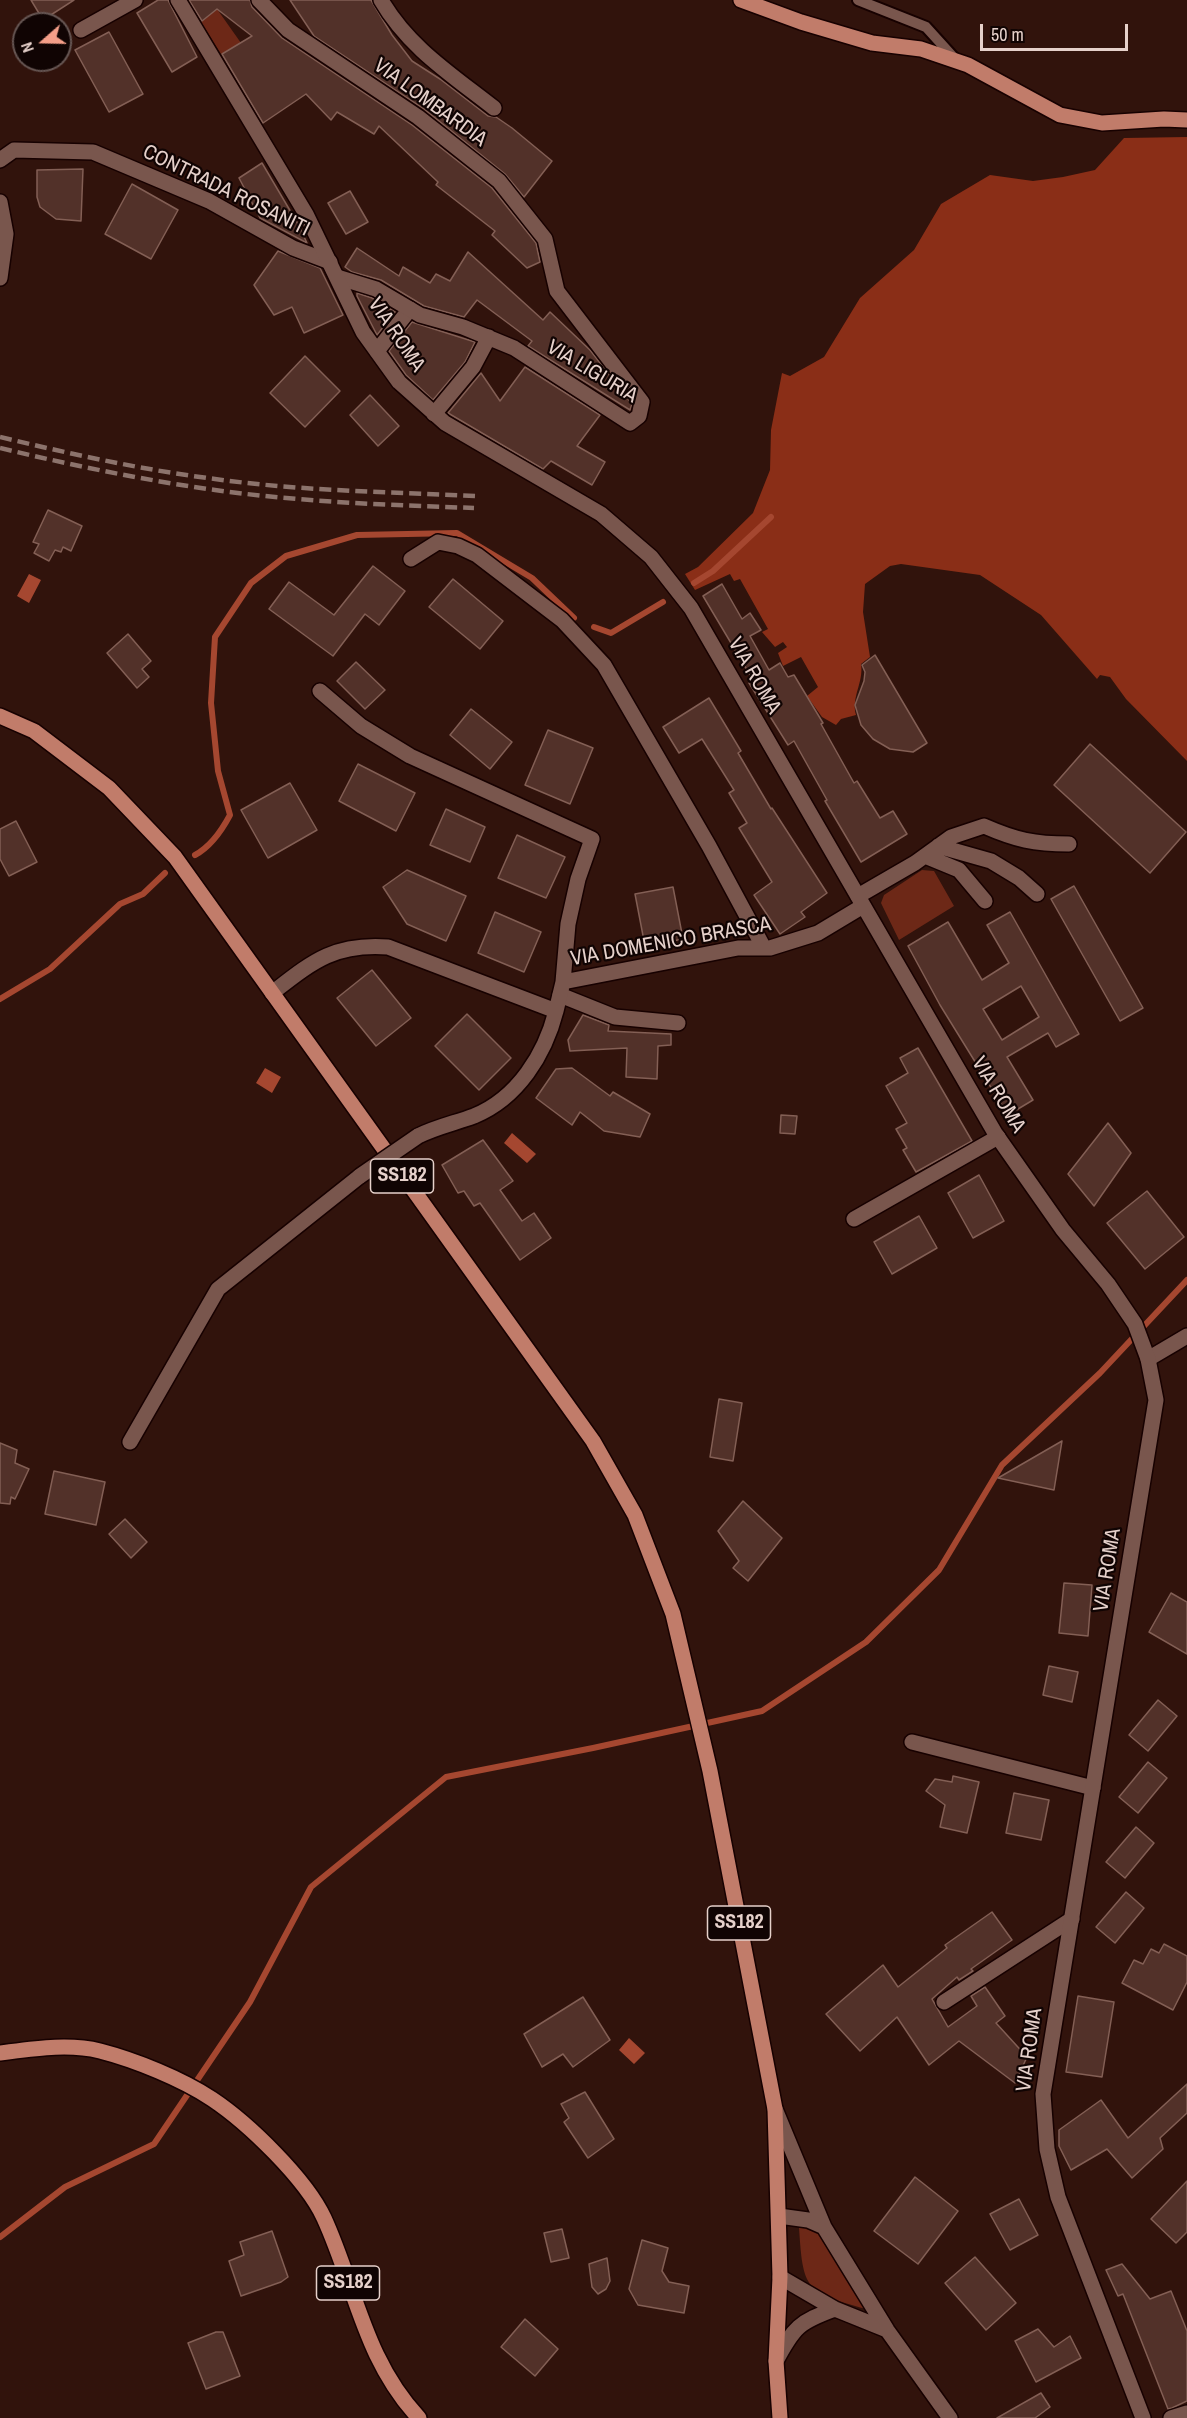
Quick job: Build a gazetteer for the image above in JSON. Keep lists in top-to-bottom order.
{
  "streets": {
    "main road": ["SS182"],
    "street": [
      "VIA LOMBARDIA",
      "CONTRADA ROSANITI",
      "VIA ROMA",
      "VIA LIGURIA",
      "VIA DOMENICO BRASCA"
    ]
  },
  "crossings": [
    ["VIA LOMBARDIA", "VIA LIGURIA"],
    ["CONTRADA ROSANITI", "VIA ROMA"],
    ["VIA ROMA", "VIA DOMENICO BRASCA"]
  ],
  "scale_bar": "50 m",
  "north": "left"
}
